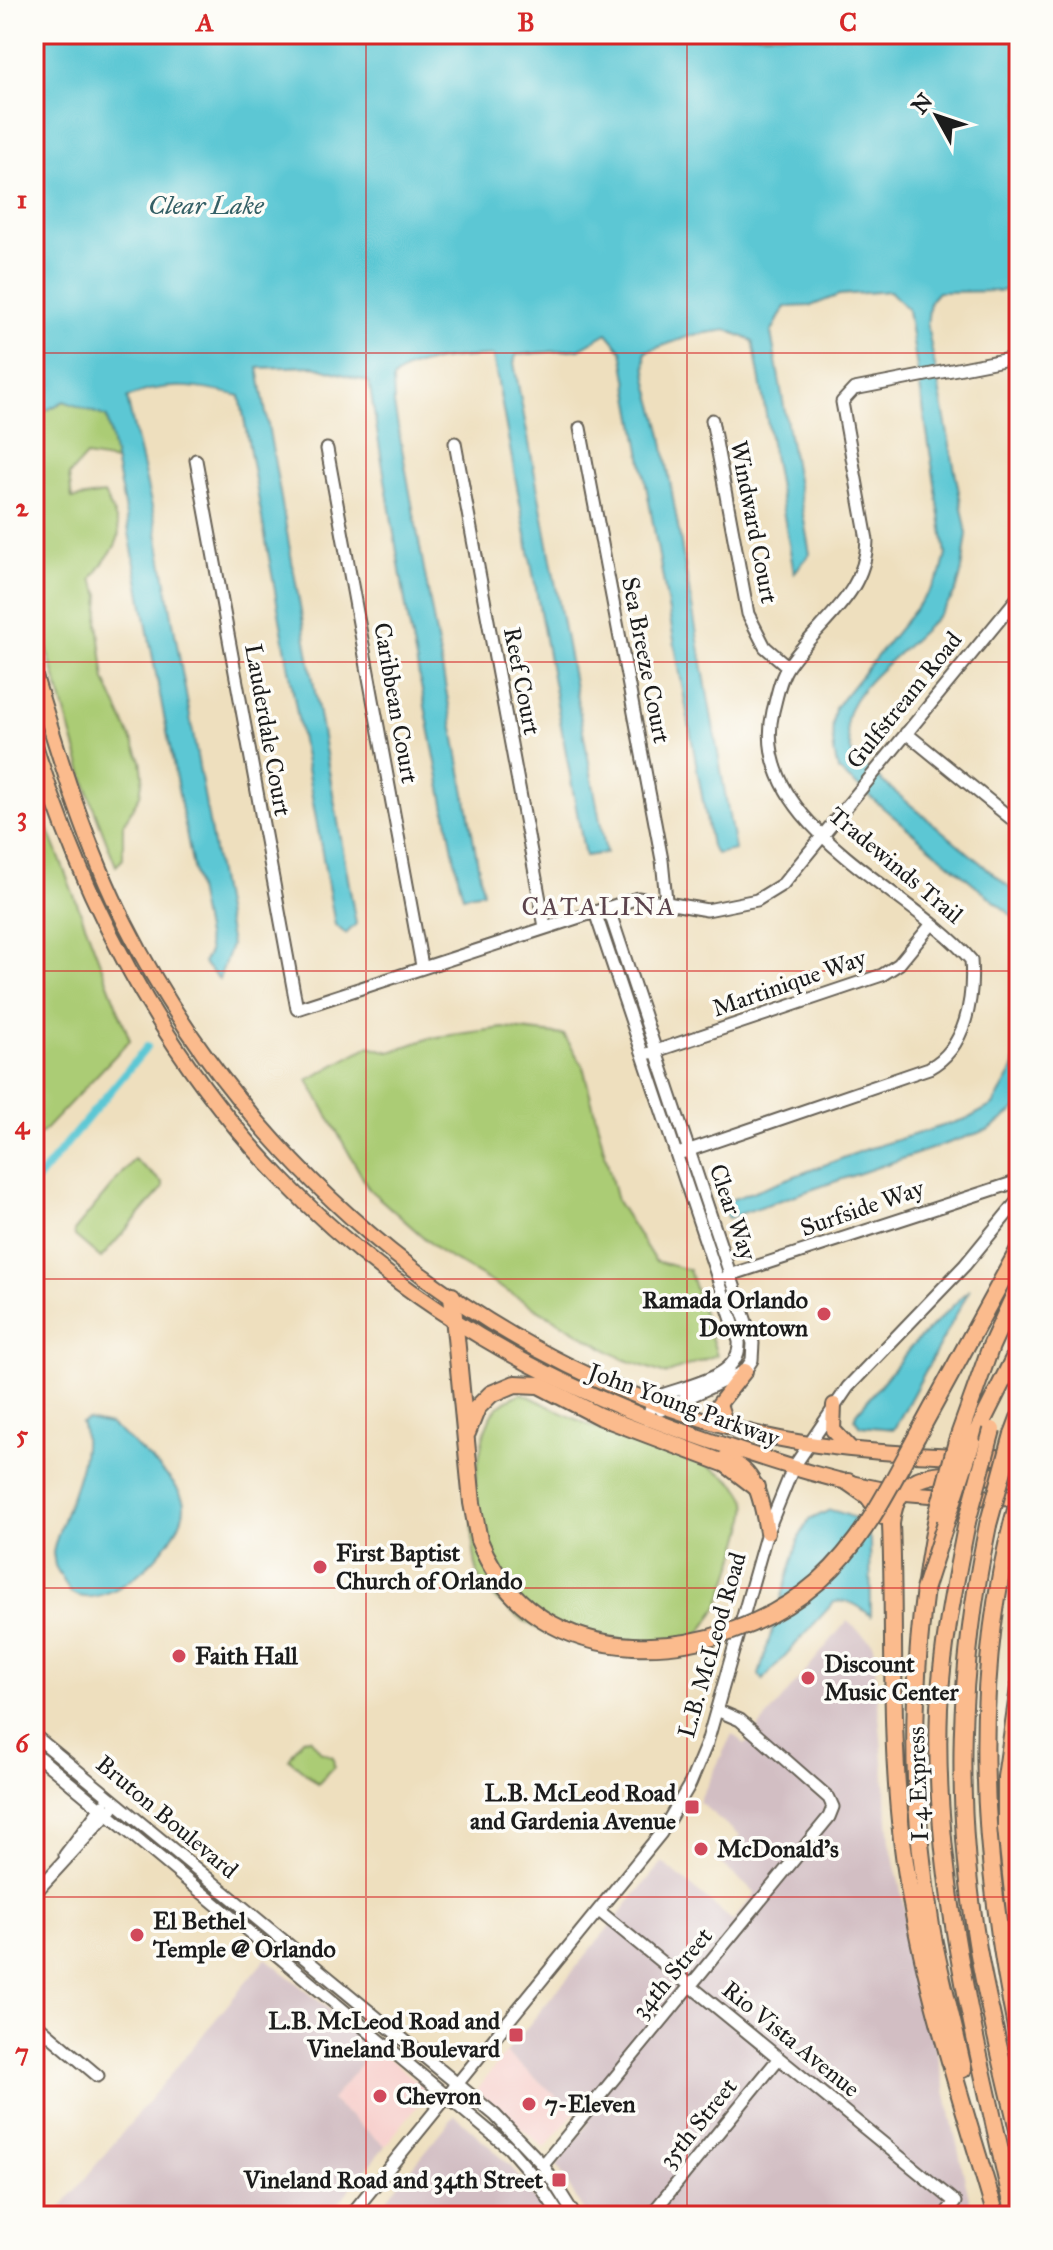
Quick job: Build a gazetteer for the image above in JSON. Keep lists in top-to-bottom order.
{
  "streets": {
    "highway": ["I-4 Express"],
    "main road": ["John Young Parkway"],
    "street": [
      "Windward Court",
      "Sea Breeze Court",
      "Reef Court",
      "Gulfstream Road",
      "Caribbean Court",
      "Lauderdale Court",
      "Tradewinds Trail",
      "Martinique Way",
      "Surfside Way",
      "Clear Way",
      "L.B. McLeod Road",
      "Bruton Boulevard",
      "34th Street",
      "Rio Vista Avenue",
      "35th Street"
    ]
  },
  "crossings": [
    ["Windward Court", "Tradewinds Trail"],
    ["Sea Breeze Court", "Gulfstream Road"],
    ["Reef Court", "Gulfstream Road"],
    ["Gulfstream Road", "Caribbean Court"],
    ["Gulfstream Road", "Lauderdale Court"],
    ["Gulfstream Road", "Tradewinds Trail"],
    ["Gulfstream Road", "Clear Way"],
    ["Tradewinds Trail", "Martinique Way"],
    ["Tradewinds Trail", "Clear Way"],
    ["Martinique Way", "Clear Way"],
    ["Surfside Way", "Clear Way"],
    ["Clear Way", "John Young Parkway"],
    ["John Young Parkway", "L.B. McLeod Road"],
    ["L.B. McLeod Road", "Bruton Boulevard"],
    ["L.B. McLeod Road", "34th Street"],
    ["L.B. McLeod Road", "Rio Vista Avenue"],
    ["Bruton Boulevard", "34th Street"],
    ["34th Street", "Rio Vista Avenue"],
    ["Rio Vista Avenue", "35th Street"]
  ],
  "districts": ["CATALINA"],
  "water": ["Clear Lake"],
  "places": {
    "other": [
      "Ramada Orlando Downtown",
      "First Baptist Church of Orlando",
      "Faith Hall",
      "Discount Music Center",
      "McDonald's",
      "El Bethel Temple @ Orlando",
      "Chevron",
      "7-Eleven"
    ],
    "transit": ["L.B. McLeod Road and Gardenia Avenue", "L.B. McLeod Road and Vineland Boulevard", "Vineland Road and 34th Street"]
  },
  "north": "top left",
  "grid": {
    "columns": ["A", "B", "C"],
    "rows": [
      "1",
      "2",
      "3",
      "4",
      "5",
      "6",
      "7"
    ]
  }
}
